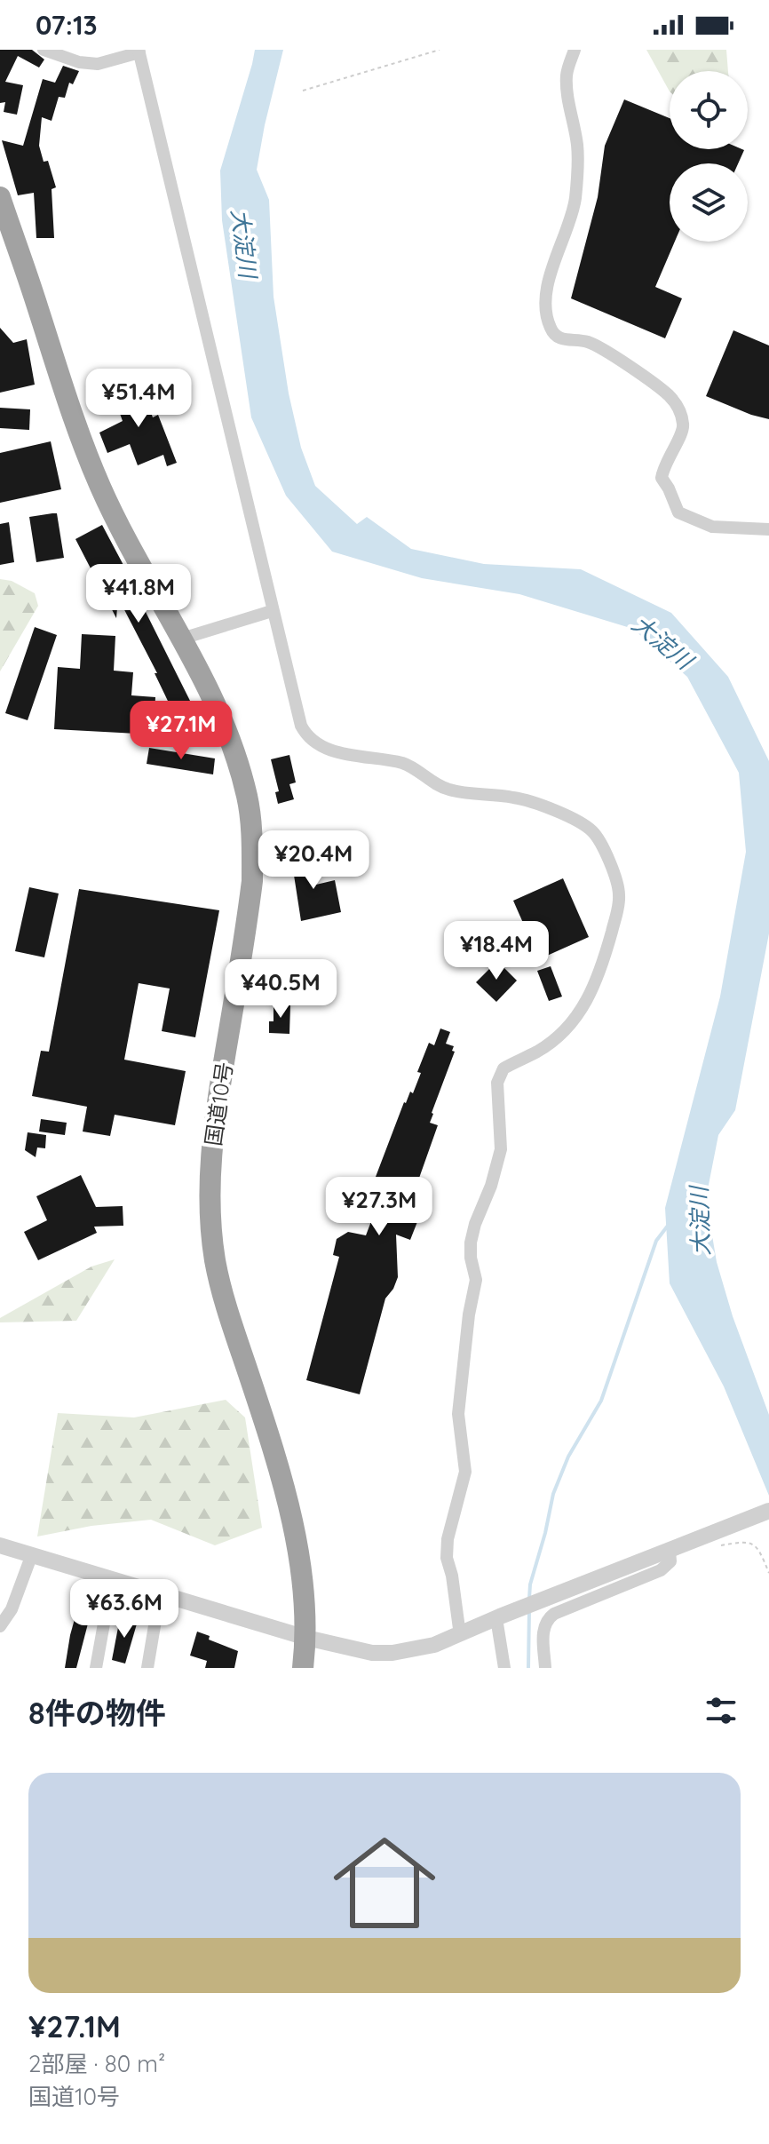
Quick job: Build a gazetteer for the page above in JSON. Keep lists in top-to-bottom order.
{
  "streets": {
    "highway": ["国道10号"]
  },
  "water": ["大淀川"],
  "page": {
    "status": "07:13",
    "price": [
      "¥51.4M",
      "¥41.8M",
      "¥27.1M",
      "¥20.4M",
      "¥18.4M",
      "¥40.5M",
      "¥27.3M",
      "¥63.6M"
    ],
    "heading": "8件の物件",
    "list": [
      {
        "name": "¥27.1M",
        "note": "2部屋 · 80 m² · 国道10号"
      }
    ]
  }
}
